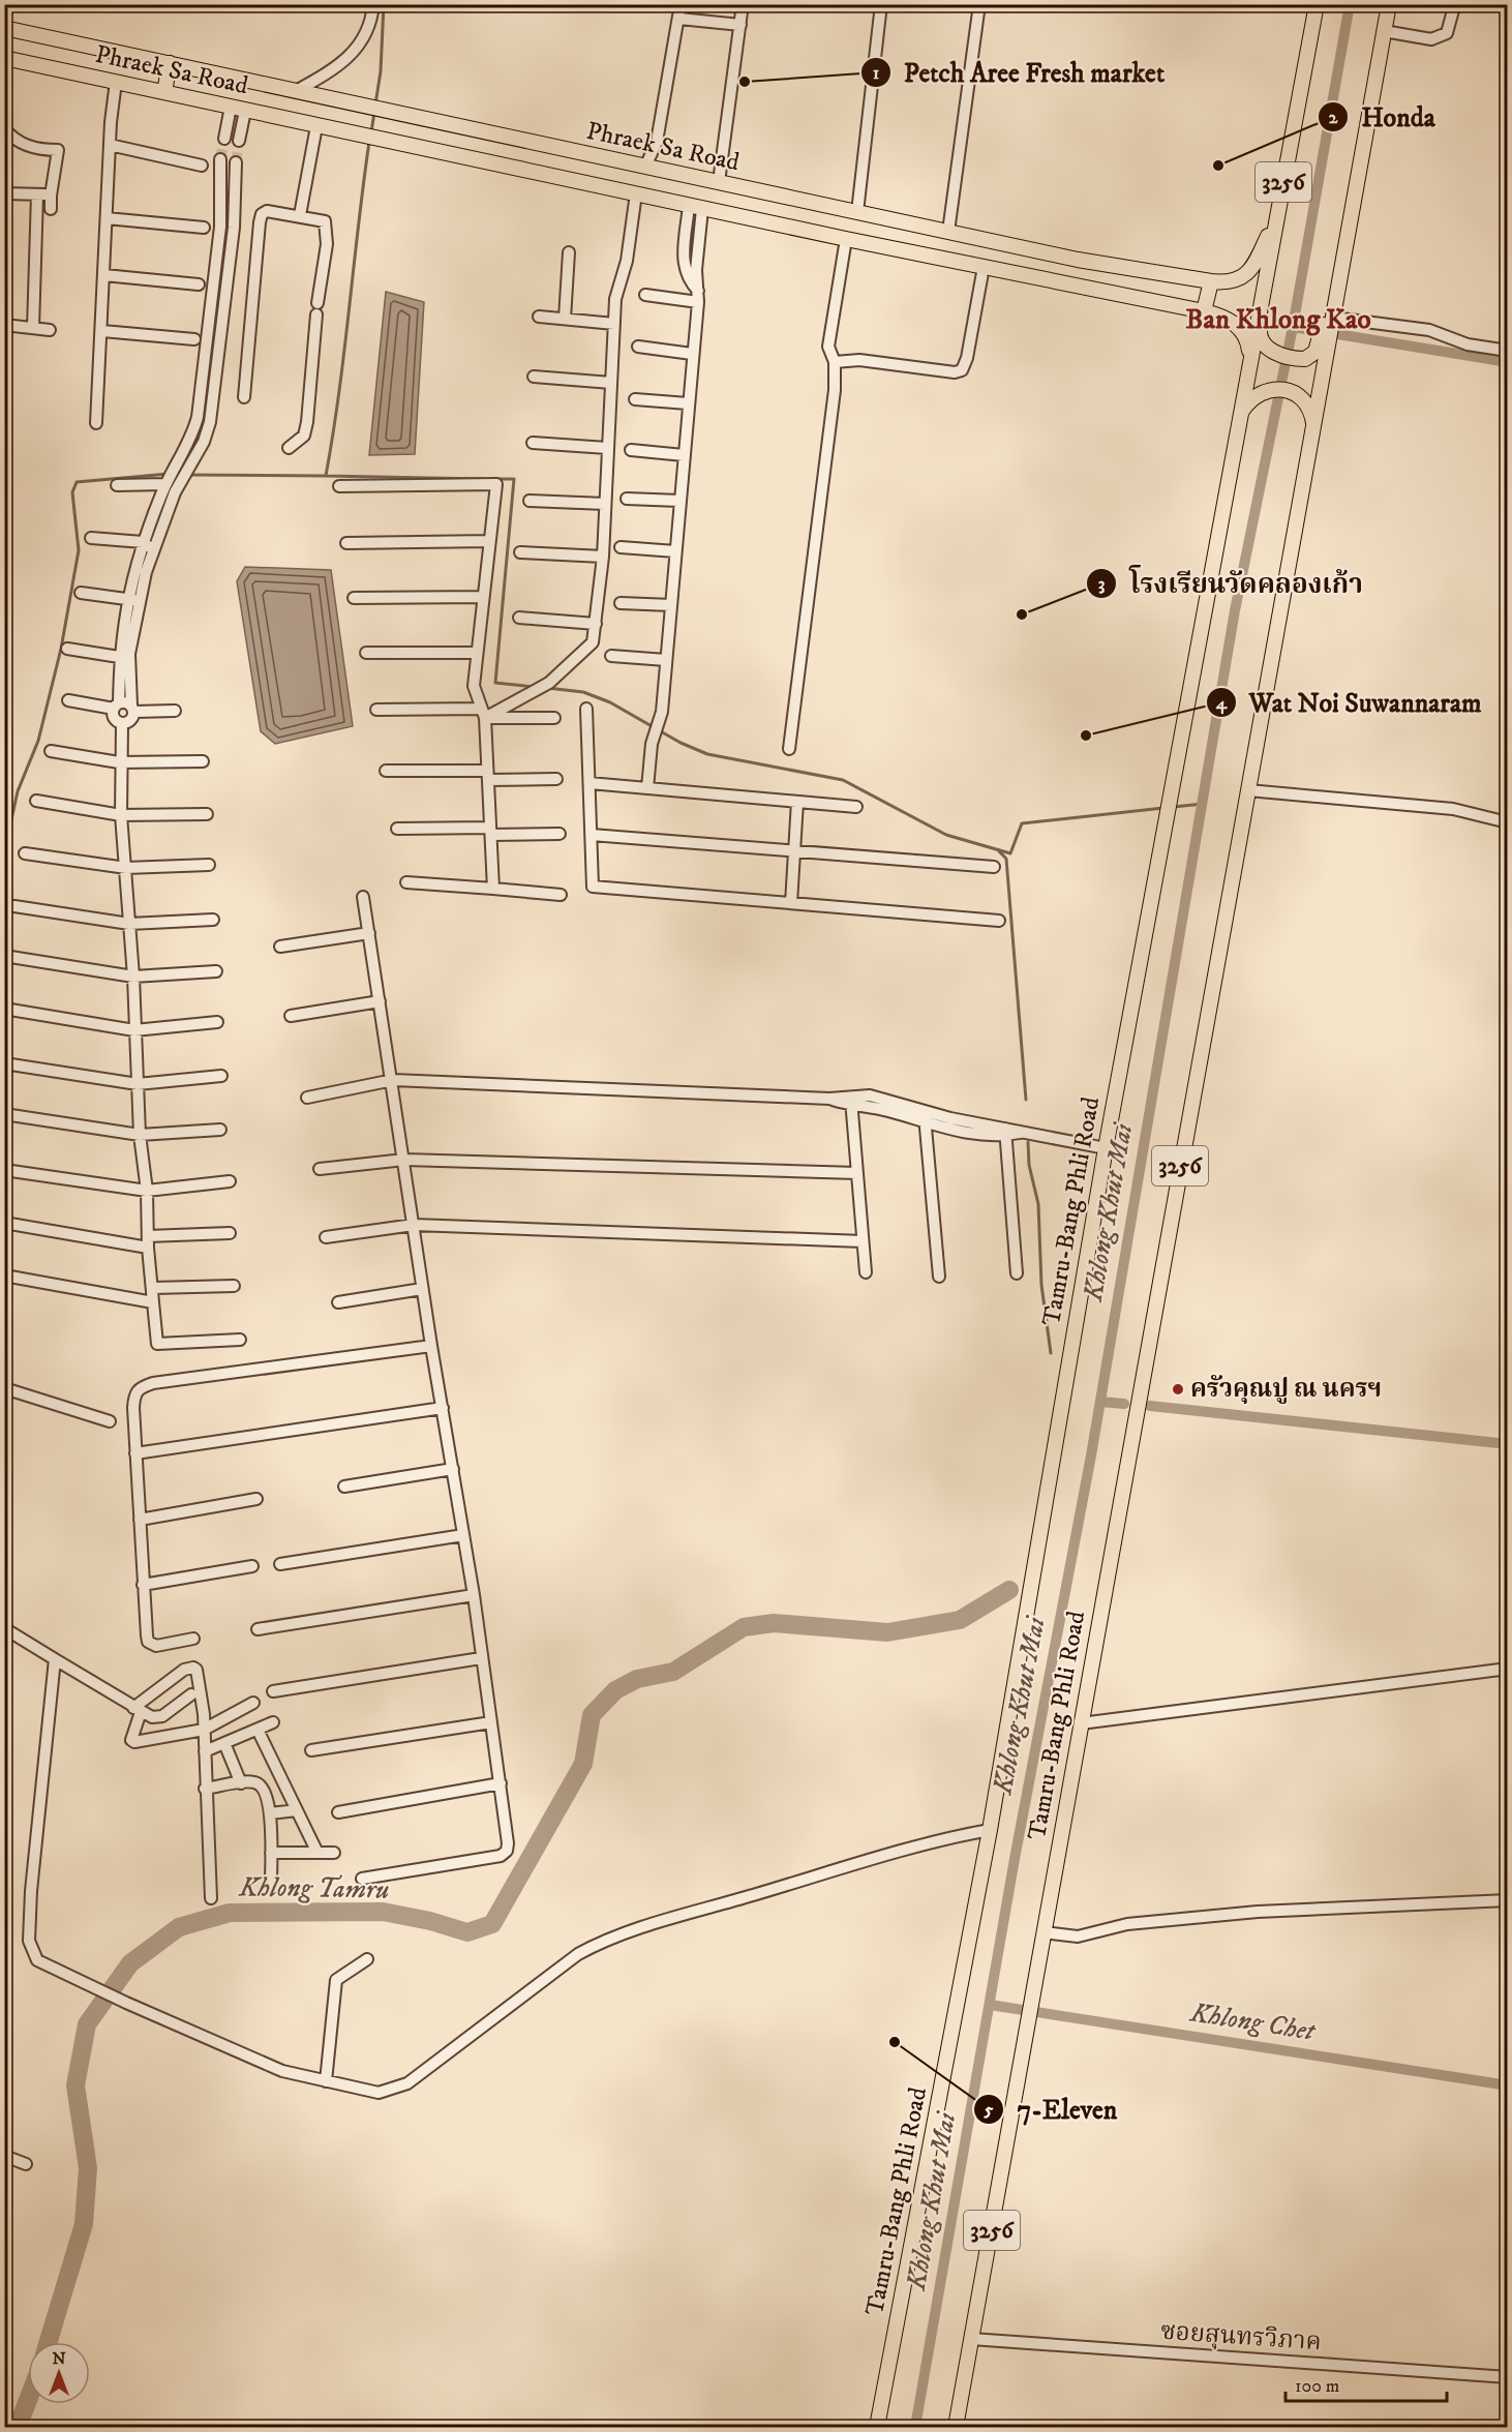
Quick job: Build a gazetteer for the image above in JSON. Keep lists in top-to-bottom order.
{
  "streets": {
    "main road": ["Phraek Sa Road", "3256", "Tamru-Bang Phli Road"],
    "street": ["ซอยสุนทรวิภาค"]
  },
  "crossings": [
    ["Phraek Sa Road", "Tamru-Bang Phli Road"],
    ["Tamru-Bang Phli Road", "ซอยสุนทรวิภาค"]
  ],
  "districts": ["Ban Khlong Kao"],
  "water": ["Khlong Khut Mai", "Khlong Tamru", "Khlong Chet"],
  "places": [
    "Petch Aree Fresh market",
    "Honda",
    "โรงเรียนวัดคลองเก้า",
    "Wat Noi Suwannaram",
    "ครัวคุณปู ณ นครฯ",
    "7-Eleven"
  ],
  "scale_bar": "100 m",
  "north": "top"
}
